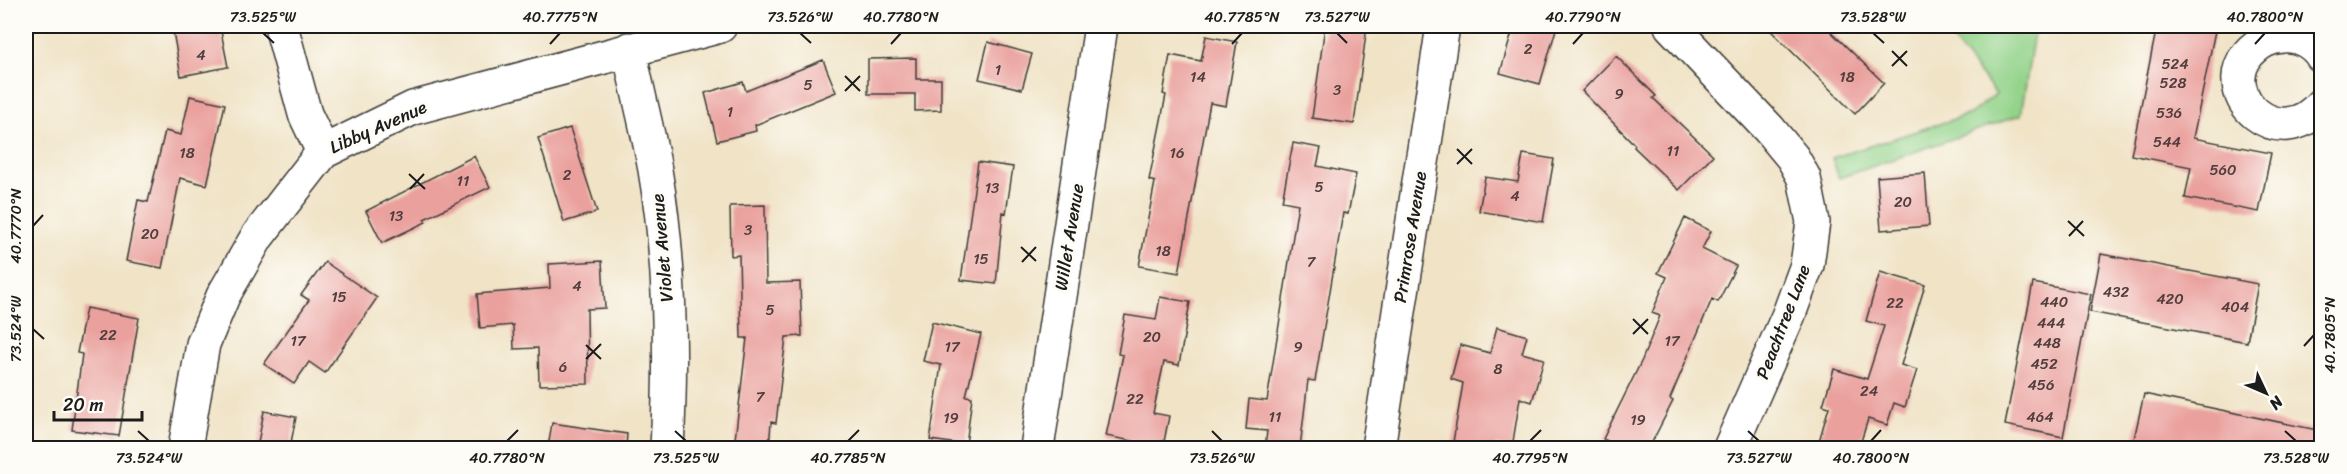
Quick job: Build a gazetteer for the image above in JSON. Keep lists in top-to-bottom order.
{
  "streets": {
    "street": [
      "Libby Avenue",
      "Willet Avenue",
      "Primrose Avenue",
      "Violet Avenue",
      "Peachtree Lane"
    ]
  },
  "crossings": [
    ["Libby Avenue", "Violet Avenue"]
  ],
  "house_numbers": [
    "2",
    "4",
    "524",
    "1",
    "14",
    "18",
    "528",
    "5",
    "3",
    "9",
    "1",
    "536",
    "544",
    "11",
    "18",
    "16",
    "560",
    "2",
    "11",
    "5",
    "13",
    "4",
    "20",
    "13",
    "3",
    "20",
    "18",
    "15",
    "7",
    "4",
    "432",
    "15",
    "420",
    "440",
    "22",
    "404",
    "5",
    "444",
    "22",
    "20",
    "17",
    "17",
    "448",
    "17",
    "9",
    "452",
    "6",
    "8",
    "456",
    "24",
    "7",
    "22",
    "11",
    "464",
    "19",
    "19"
  ],
  "scale_bar": "20 m",
  "north": "bottom right",
  "coordinates": [
    "73.525°W",
    "40.7775°N",
    "73.526°W",
    "40.7780°N",
    "40.7785°N",
    "73.527°W",
    "40.7790°N",
    "73.528°W",
    "40.7800°N",
    "40.7770°N",
    "73.524°W",
    "40.7805°N",
    "40.7795°N"
  ]
}
